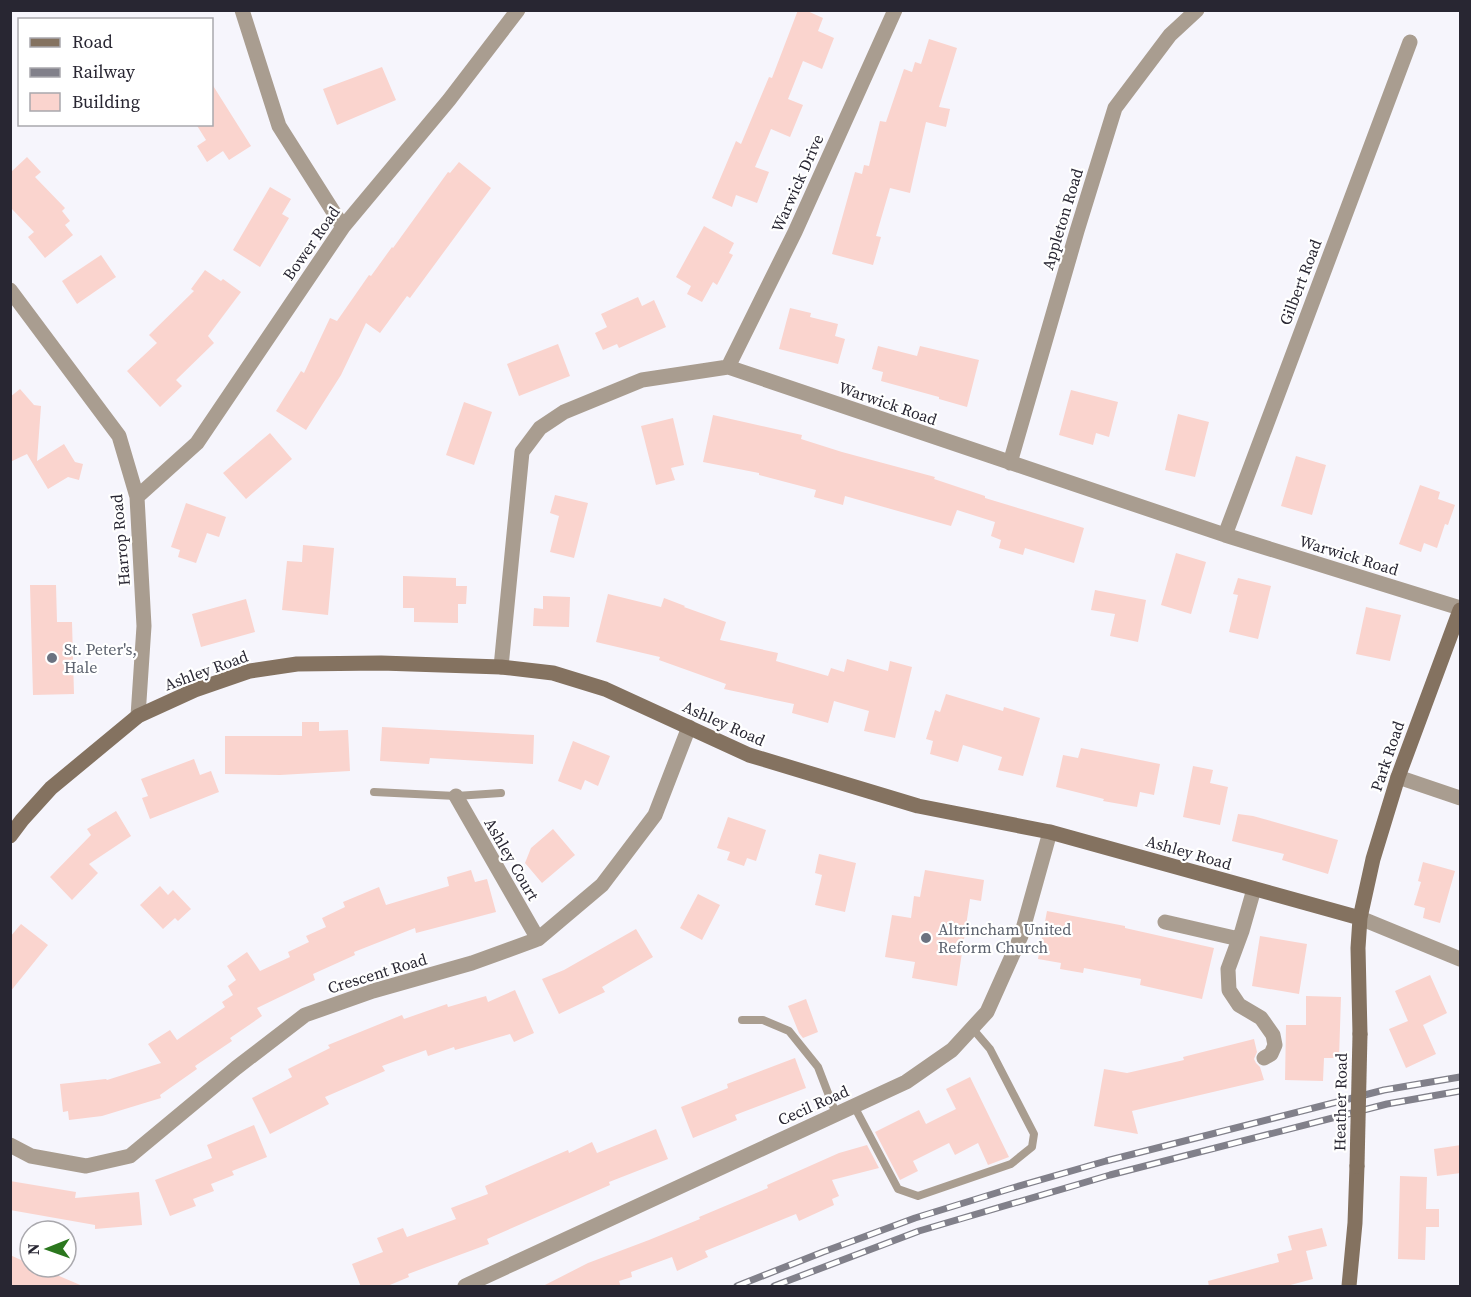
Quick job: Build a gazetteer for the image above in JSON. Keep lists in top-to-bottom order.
{
  "streets": {
    "main road": ["Ashley Road", "Park Road", "Heather Road"],
    "street": [
      "Warwick Drive",
      "Appleton Road",
      "Bower Road",
      "Gilbert Road",
      "Warwick Road",
      "Harrop Road",
      "Ashley Court",
      "Crescent Road",
      "Cecil Road"
    ]
  },
  "crossings": [
    ["Warwick Drive", "Warwick Road"],
    ["Appleton Road", "Warwick Road"],
    ["Bower Road", "Harrop Road"],
    ["Gilbert Road", "Warwick Road"],
    ["Warwick Road", "Ashley Road"],
    ["Warwick Road", "Park Road"],
    ["Harrop Road", "Ashley Road"],
    ["Ashley Road", "Park Road"],
    ["Ashley Road", "Crescent Road"],
    ["Ashley Road", "Heather Road"],
    ["Ashley Road", "Cecil Road"],
    ["Park Road", "Heather Road"],
    ["Ashley Court", "Crescent Road"]
  ],
  "places": ["St. Peter's, Hale", "Altrincham United Reform Church"],
  "legend": ["Road", "Railway", "Building"],
  "north": "left"
}
